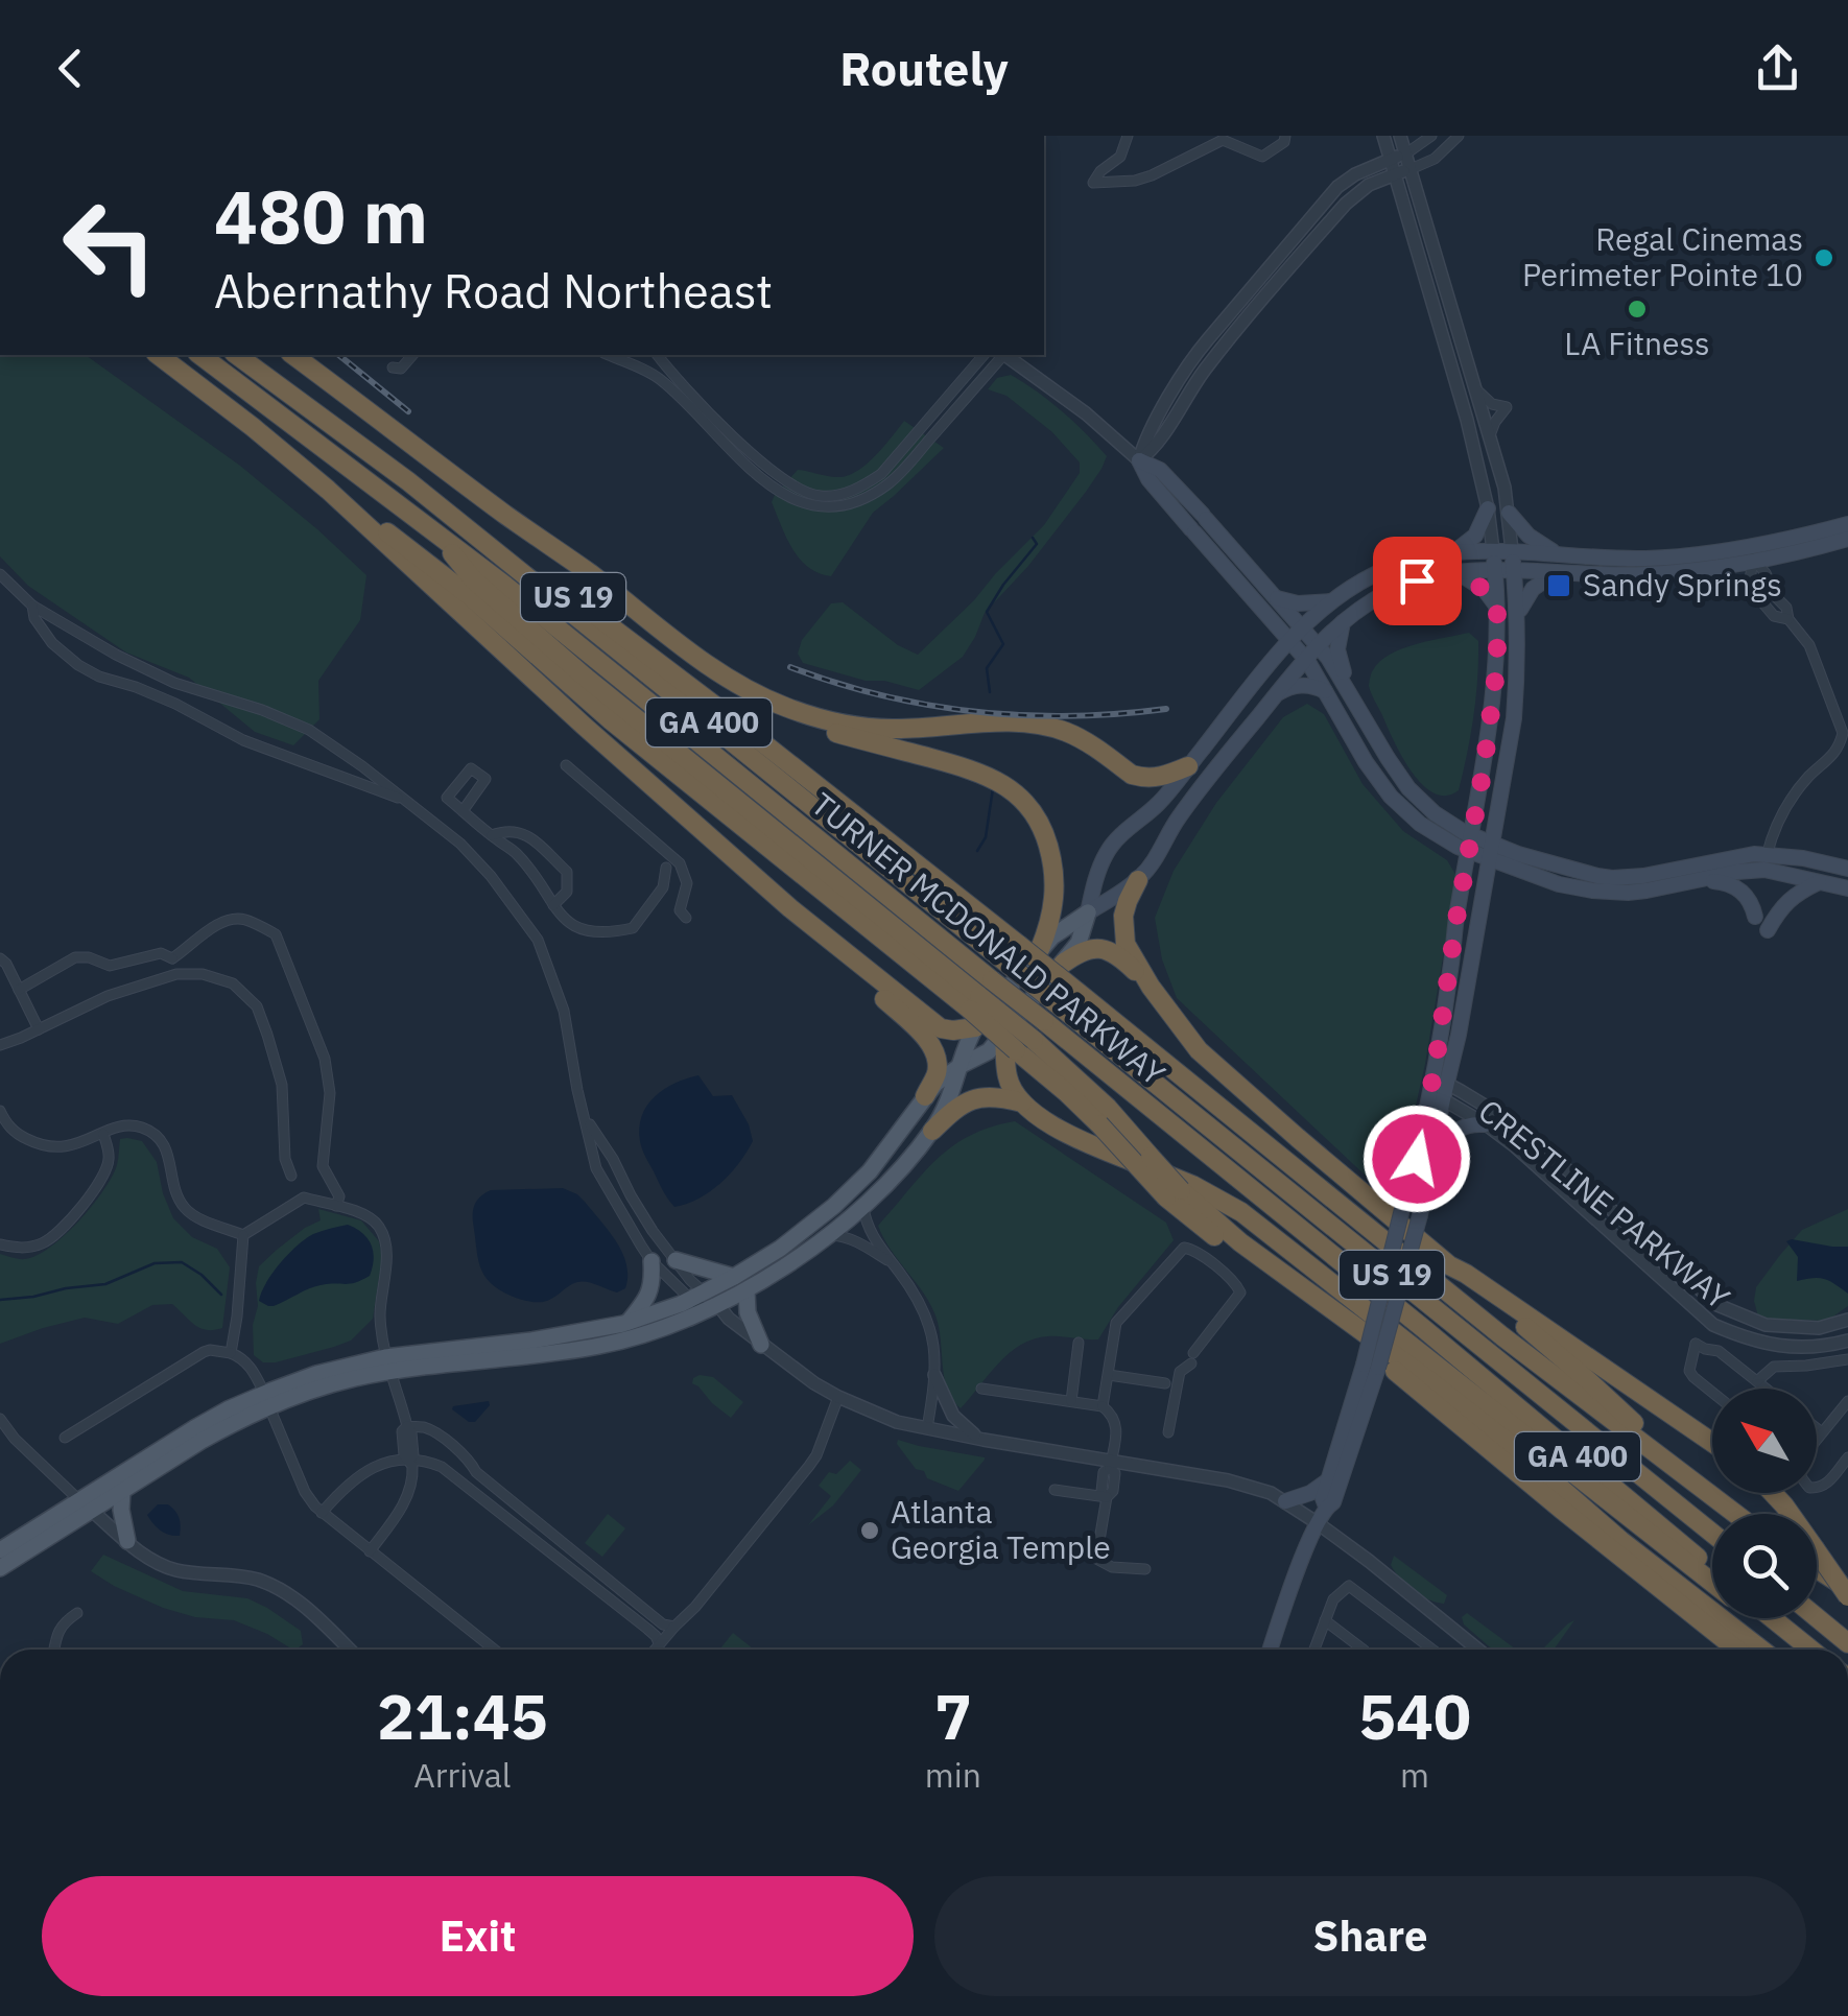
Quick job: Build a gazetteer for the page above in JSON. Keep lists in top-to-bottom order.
{
  "streets": {
    "highway": ["US 19", "GA 400", "TURNER MCDONALD PARKWAY"],
    "street": ["CRESTLINE PARKWAY"]
  },
  "crossings": [
    ["US 19", "TURNER MCDONALD PARKWAY"]
  ],
  "places": {
    "other": ["Regal Cinemas Perimeter Pointe 10", "LA Fitness", "Atlanta Georgia Temple"],
    "transit": ["Sandy Springs"]
  },
  "north": "top left",
  "page": {
    "header": "Routely",
    "turn": ["480 m", "Abernathy Road Northeast"],
    "eta": [
      "21:45",
      "Arrival",
      "7",
      "min",
      "540",
      "m"
    ],
    "buttons": ["Exit", "Share"]
  }
}
